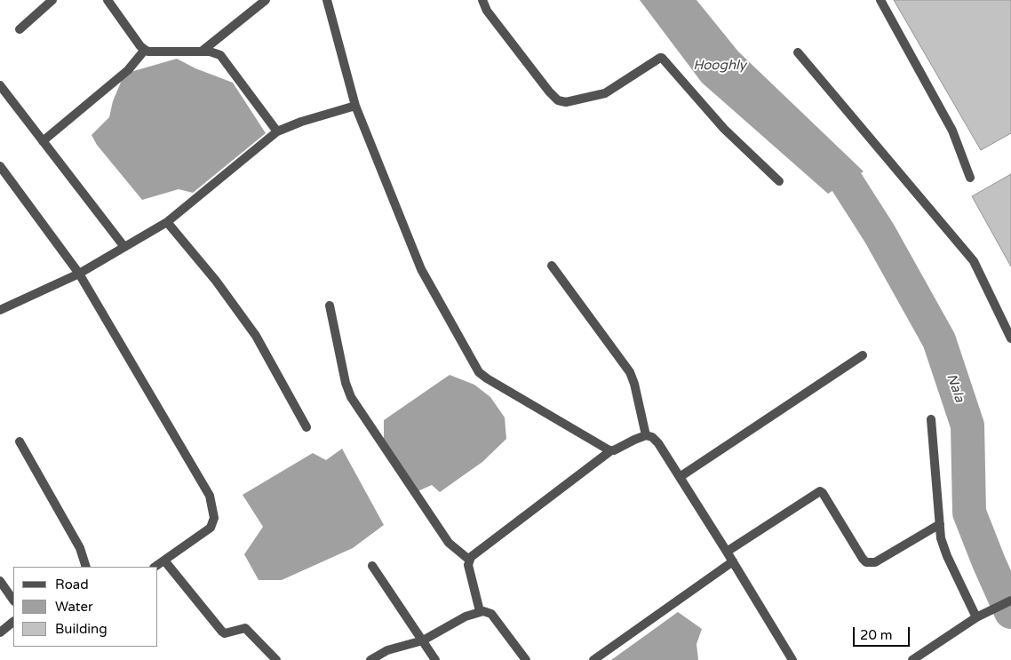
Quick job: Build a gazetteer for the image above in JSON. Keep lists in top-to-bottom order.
{
  "water": ["Hooghly", "Nala"],
  "legend": ["Road", "Water", "Building"],
  "scale_bar": "20 m"
}
